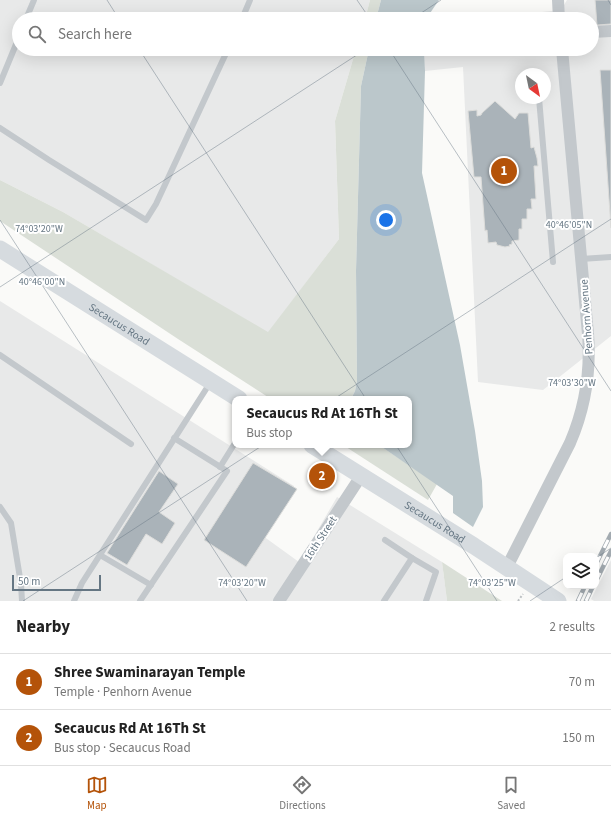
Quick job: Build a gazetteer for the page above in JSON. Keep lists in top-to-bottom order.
{
  "streets": {
    "main road": ["Secaucus Road"],
    "street": ["Penhorn Avenue", "16th Street"]
  },
  "crossings": [
    ["Penhorn Avenue", "Secaucus Road"],
    ["Secaucus Road", "16th Street"]
  ],
  "scale_bar": "50 m",
  "north": "bottom right",
  "page": {
    "search": "Search here",
    "pins": ["1", "2"],
    "popup": ["Secaucus Rd At 16Th St", "Bus stop"],
    "scale": "50 m",
    "heading": ["Nearby", "2 results"],
    "list": [
      {
        "mark": "1",
        "name": "Shree Swaminarayan Temple",
        "note": "Temple · Penhorn Avenue",
        "value": "70 m"
      },
      {
        "mark": "2",
        "name": "Secaucus Rd At 16Th St",
        "note": "Bus stop · Secaucus Road",
        "value": "150 m"
      }
    ],
    "nav": ["Map", "Directions", "Saved"]
  },
  "coordinates": [
    "40°46'05\"N",
    "74°03'20\"W",
    "40°46'00\"N",
    "74°03'30\"W",
    "74°03'25\"W"
  ]
}
